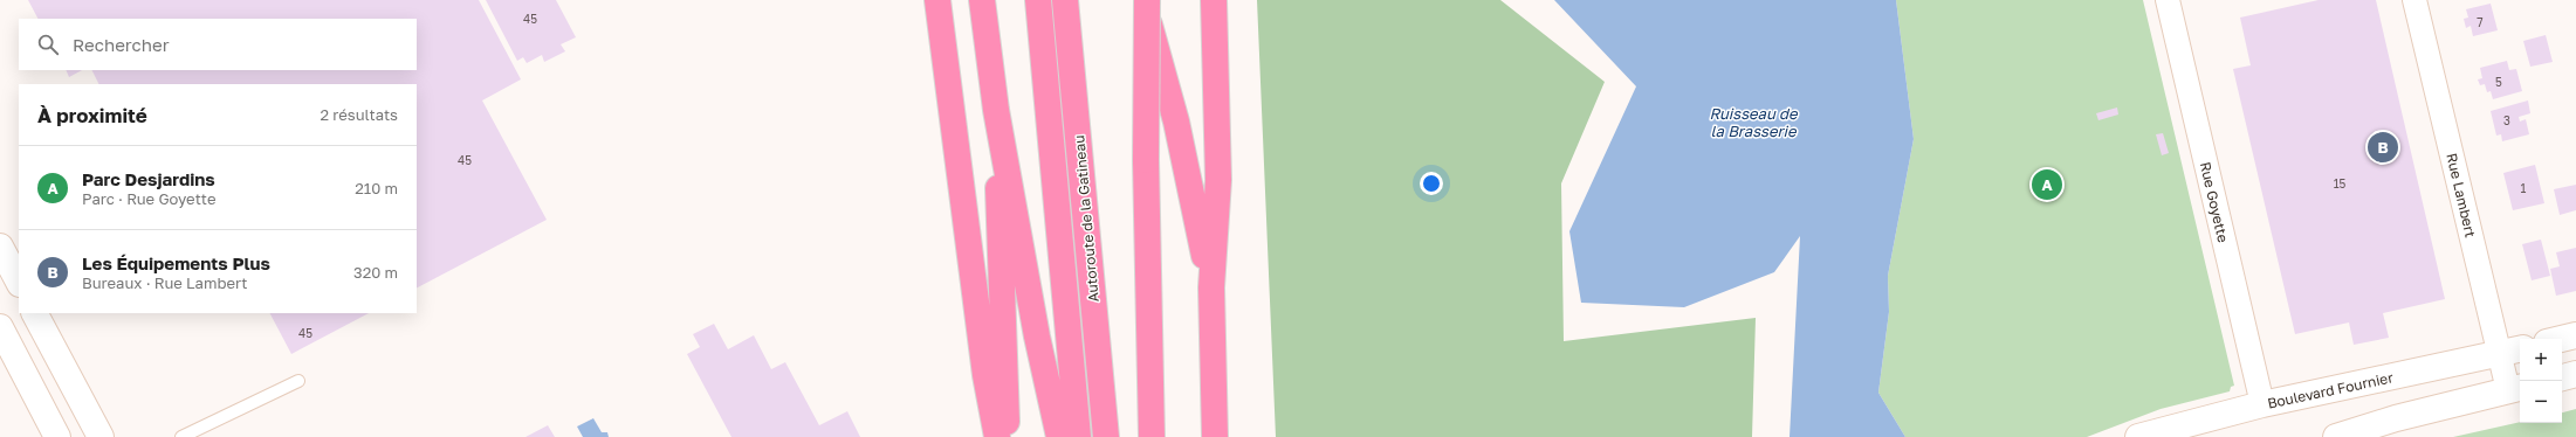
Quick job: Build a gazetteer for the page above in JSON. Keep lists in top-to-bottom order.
{
  "streets": {
    "highway": ["Autoroute de la Gatineau"],
    "main road": ["Boulevard Fournier"],
    "street": ["Rue Lambert", "Rue Goyette"]
  },
  "crossings": [
    ["Rue Lambert", "Boulevard Fournier"],
    ["Rue Goyette", "Boulevard Fournier"]
  ],
  "water": ["Ruisseau de la Brasserie"],
  "house_numbers": [
    "45",
    "7",
    "5",
    "3",
    "45",
    "15",
    "1",
    "45"
  ],
  "page": {
    "search": "Rechercher",
    "heading": ["À proximité", "2 résultats"],
    "pins": ["B", "A"],
    "list": [
      {
        "mark": "A",
        "name": "Parc Desjardins",
        "note": "Parc · Rue Goyette",
        "value": "210 m"
      },
      {
        "mark": "B",
        "name": "Les Équipements Plus",
        "note": "Bureaux · Rue Lambert",
        "value": "320 m"
      }
    ],
    "map_buttons": ["+", "−"]
  }
}
